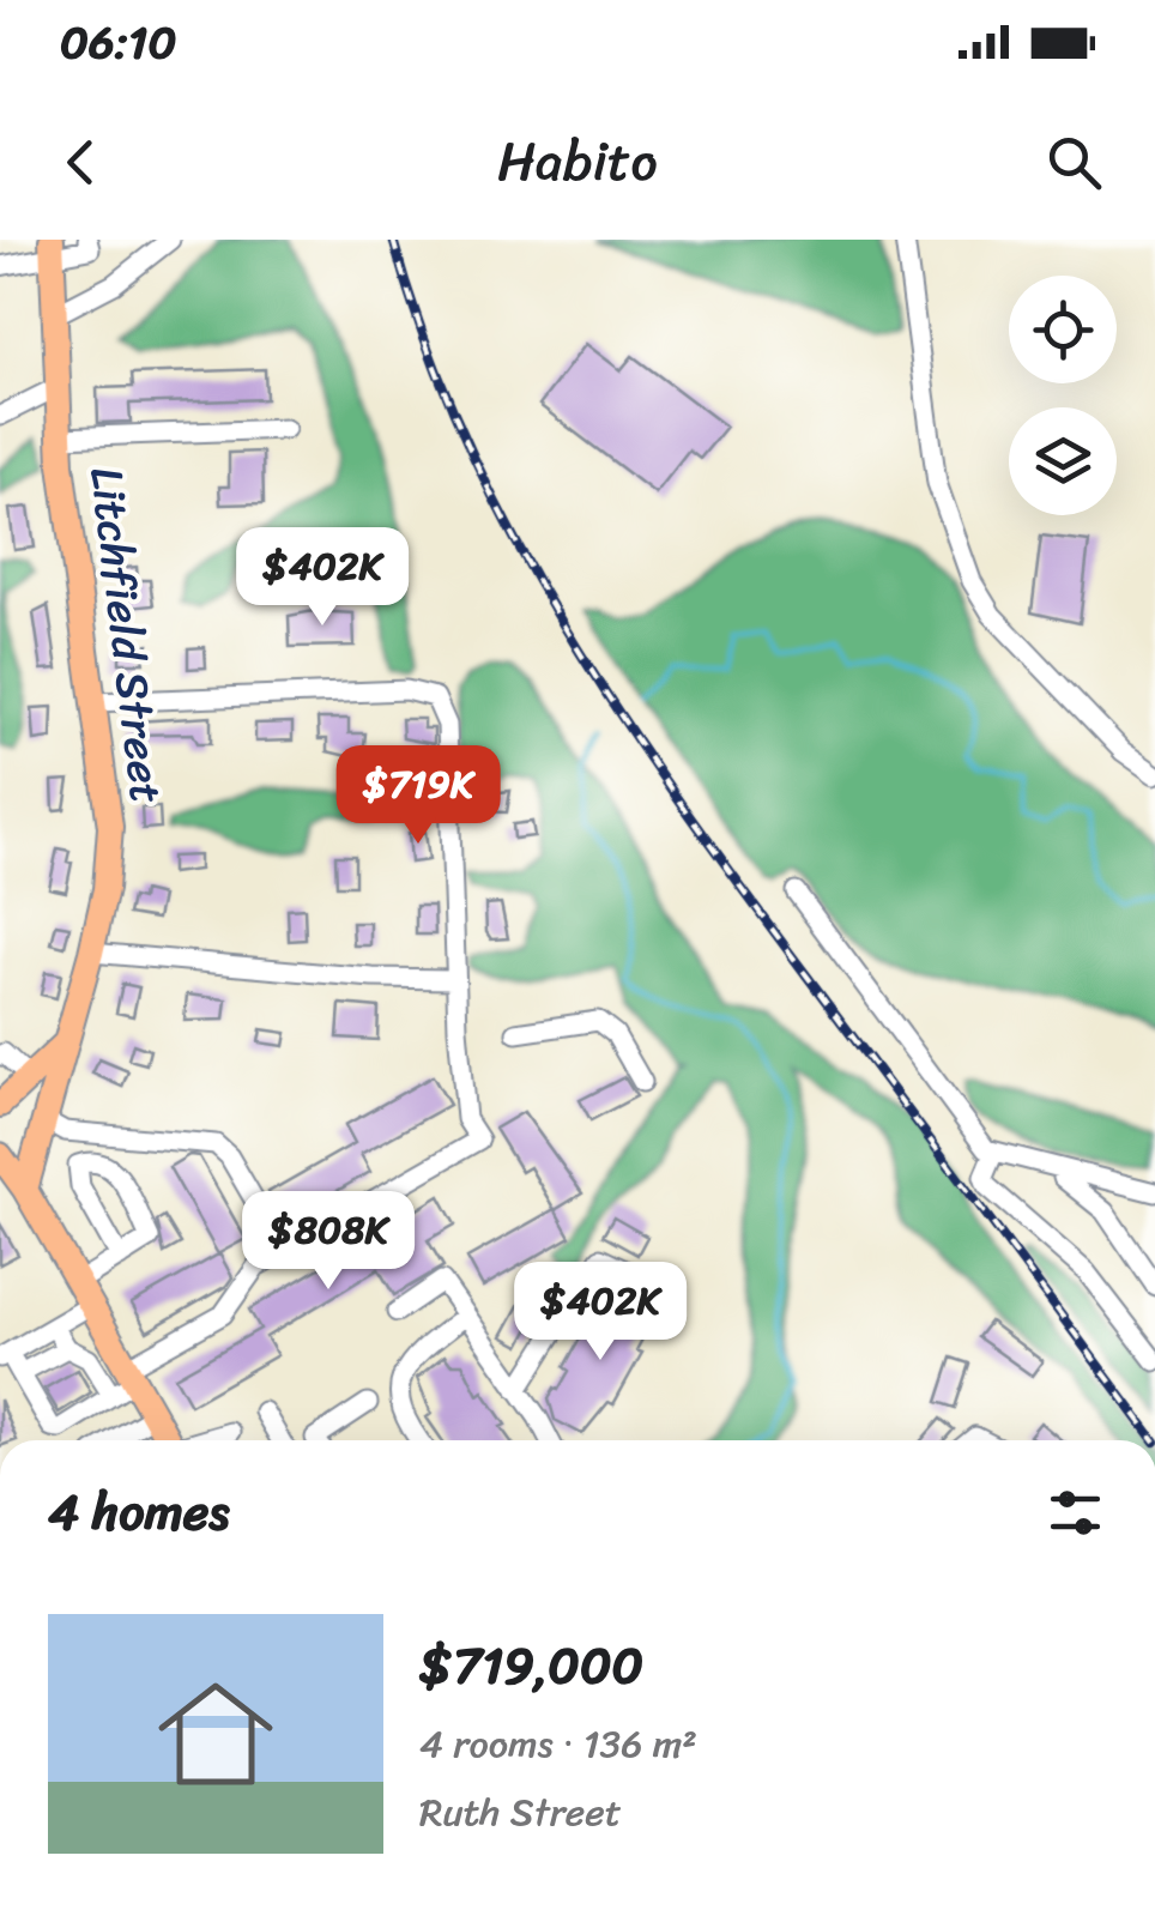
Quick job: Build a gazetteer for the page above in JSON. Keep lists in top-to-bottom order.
{
  "streets": {
    "main road": ["Litchfield Street"]
  },
  "page": {
    "status": "06:10",
    "header": "Habito",
    "price": [
      "$402K",
      "$719K",
      "$808K",
      "$402K"
    ],
    "heading": "4 homes",
    "list": [
      {
        "name": "$719,000",
        "note": "4 rooms · 136 m² · Ruth Street"
      }
    ]
  }
}
